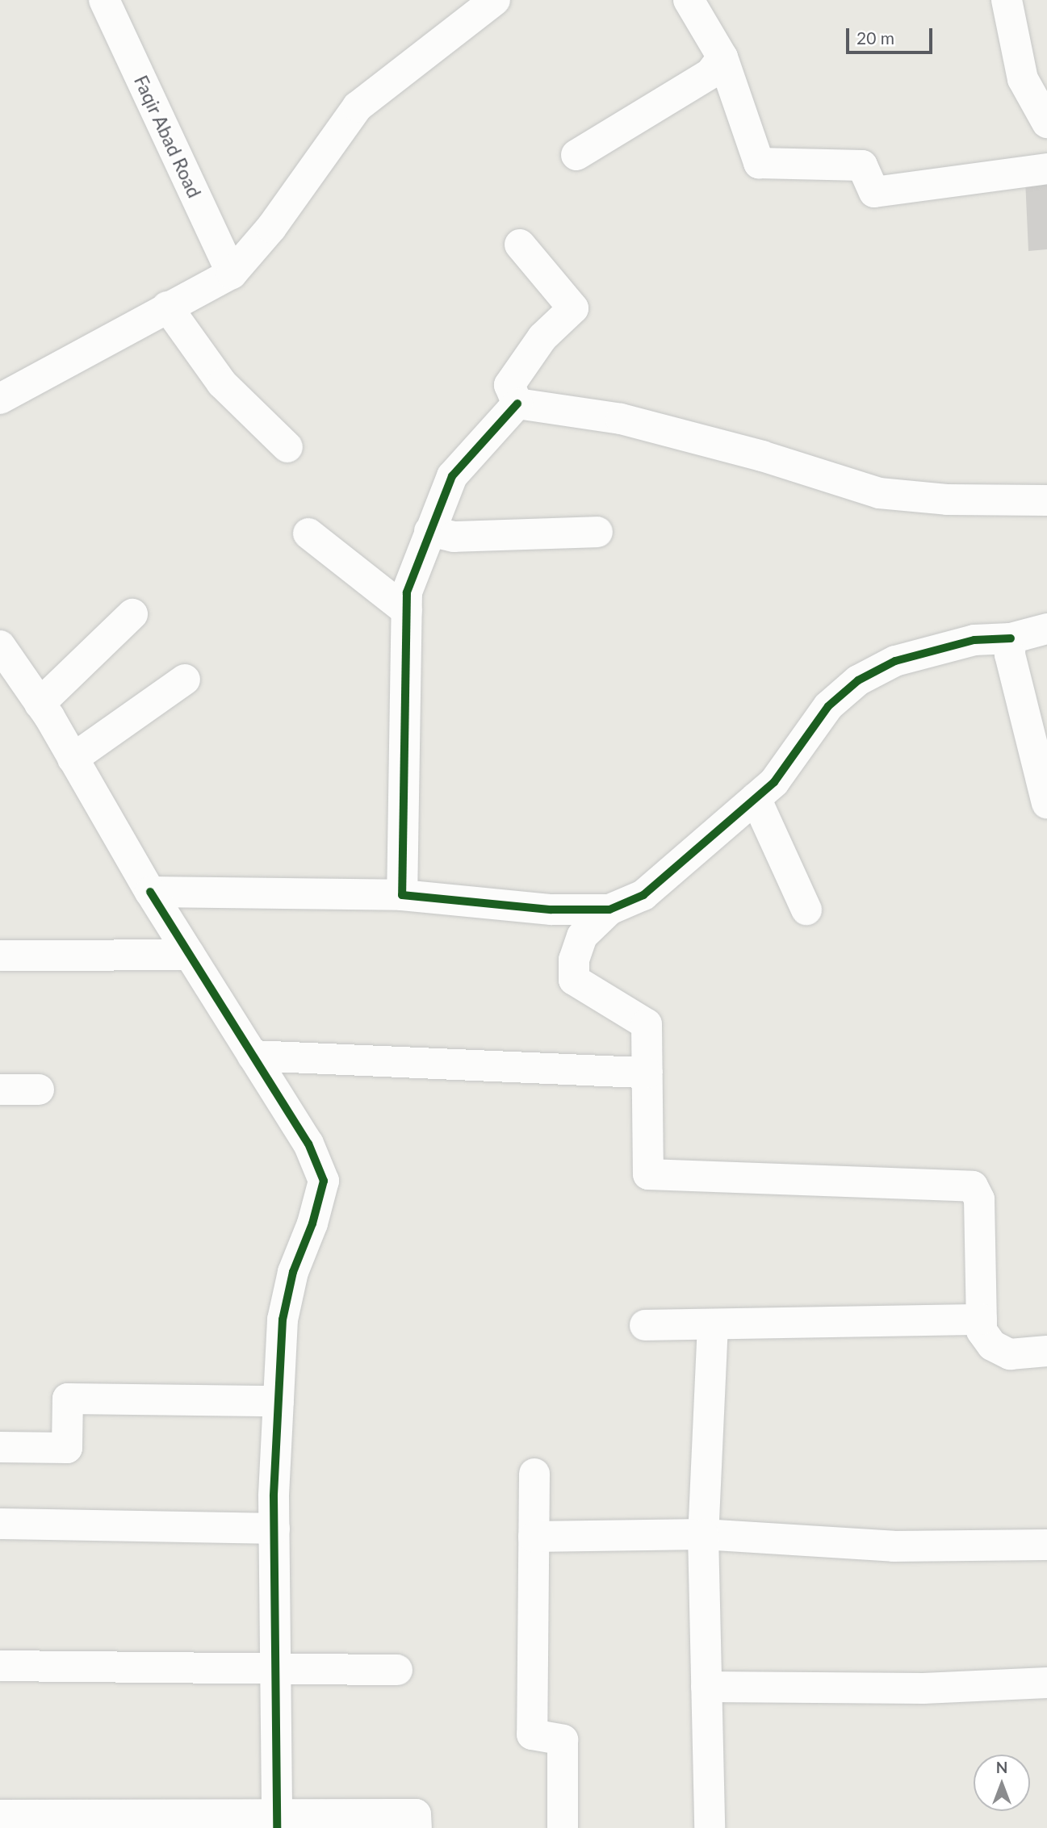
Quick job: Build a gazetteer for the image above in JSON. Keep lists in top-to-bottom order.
{
  "streets": {
    "street": ["Faqir Abad Road"]
  },
  "scale_bar": "20 m",
  "north": "top"
}
